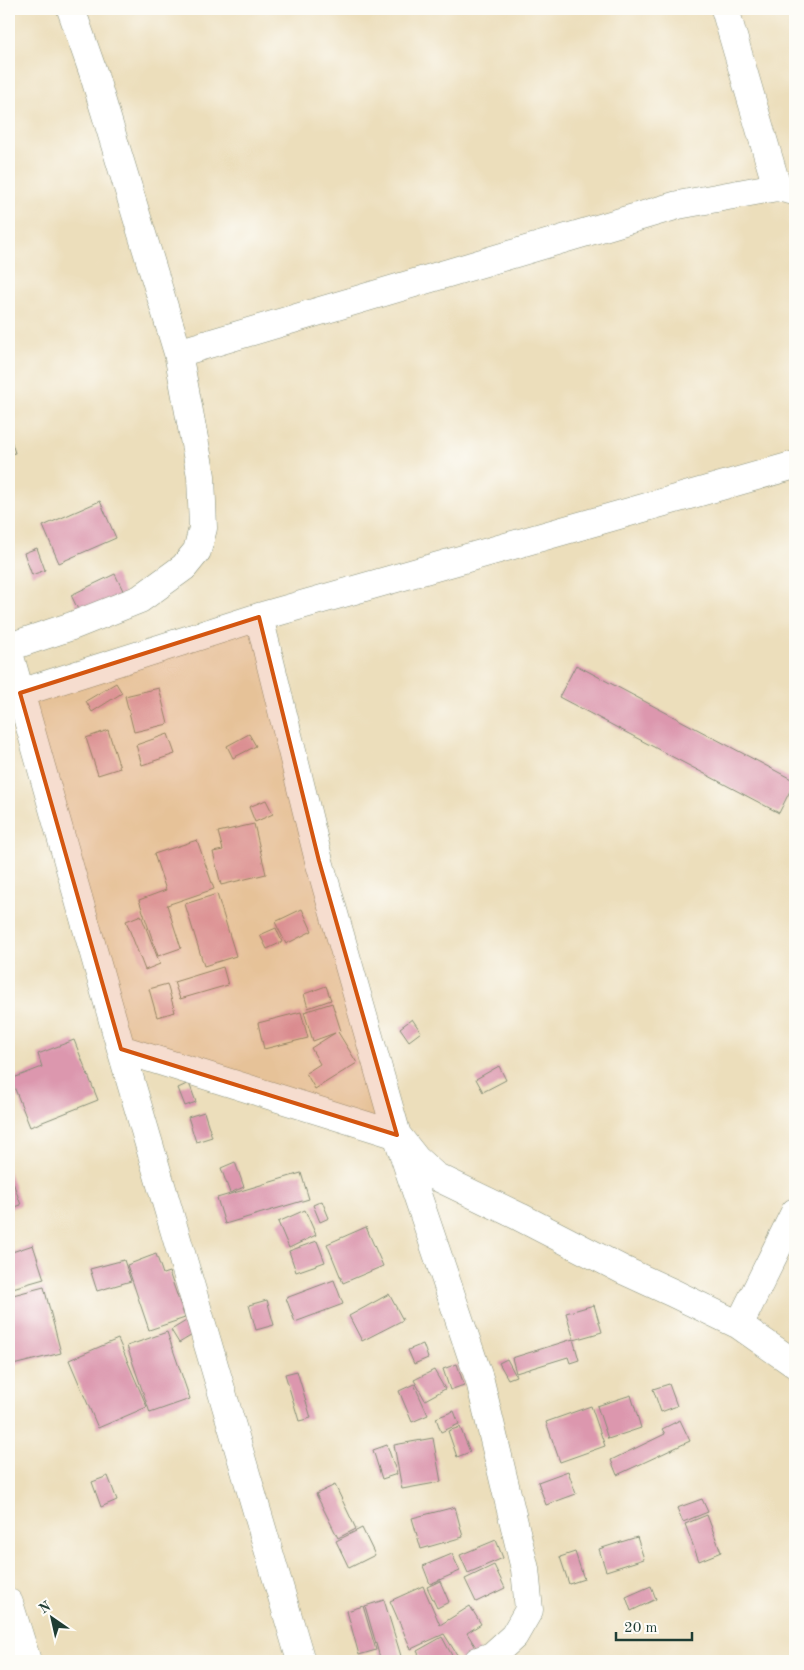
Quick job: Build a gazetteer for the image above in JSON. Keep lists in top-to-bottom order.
{
  "scale_bar": "20 m",
  "north": "top left"
}
